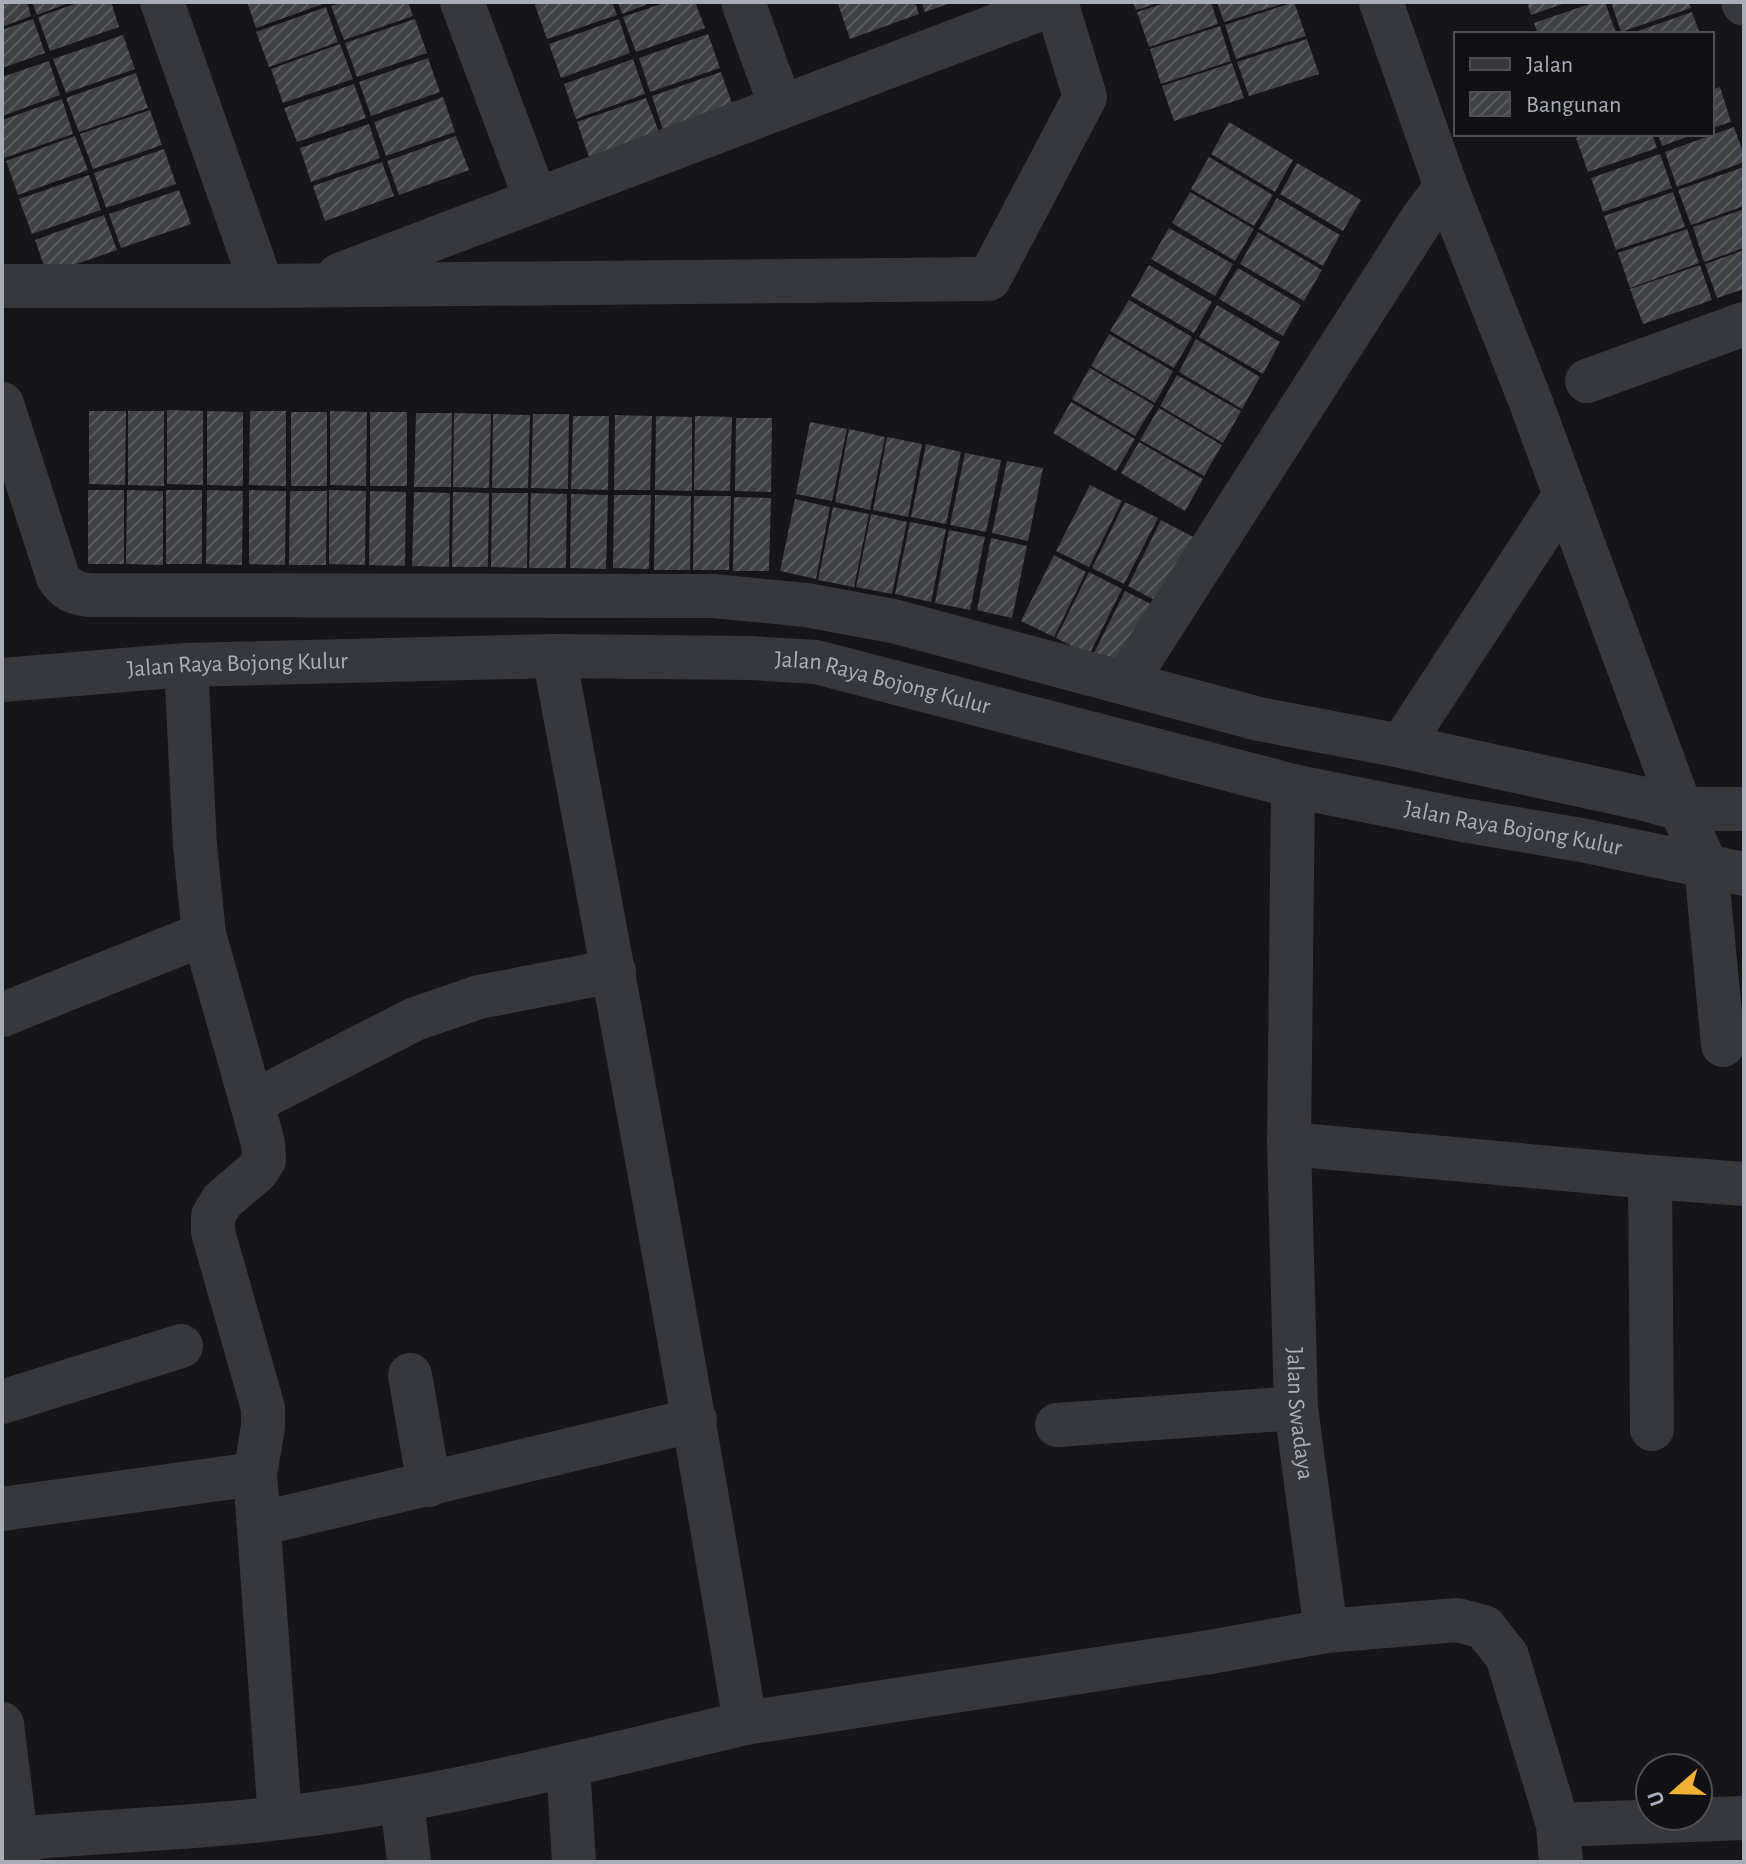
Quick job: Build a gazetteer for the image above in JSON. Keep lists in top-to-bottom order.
{
  "streets": {
    "street": ["Jalan Raya Bojong Kulur", "Jalan Swadaya"]
  },
  "crossings": [
    ["Jalan Raya Bojong Kulur", "Jalan Swadaya"]
  ],
  "legend": ["Jalan", "Bangunan"],
  "north": "left"
}
